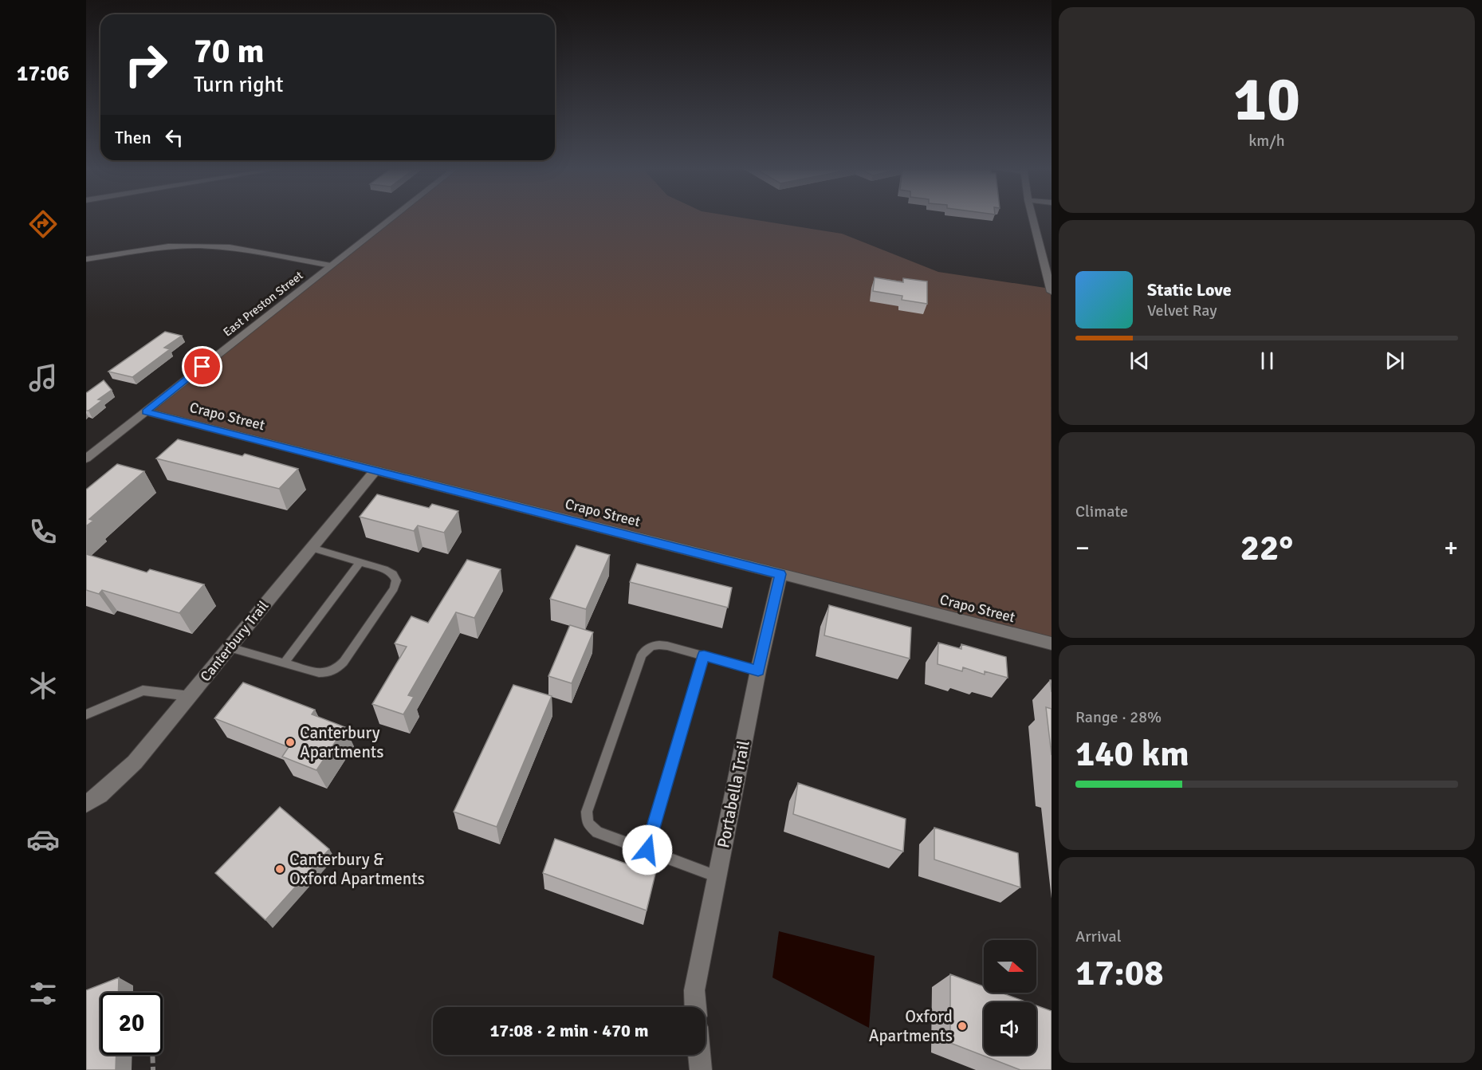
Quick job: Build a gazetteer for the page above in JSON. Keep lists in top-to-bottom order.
{
  "streets": {
    "street": [
      "East Preston Street",
      "Crapo Street",
      "Canterbury Trail",
      "Portabella Trail"
    ]
  },
  "crossings": [
    ["East Preston Street", "Crapo Street"],
    ["Crapo Street", "Canterbury Trail"],
    ["Crapo Street", "Portabella Trail"]
  ],
  "places": ["Canterbury Apartments", "Canterbury & Oxford Apartments", "Oxford Apartments"],
  "north": "right",
  "page": {
    "tabs": "17:06",
    "tile": [
      ["10", "km/h"],
      "Climate",
      ["Range · 28%", "140 km"],
      ["Arrival", "17:08"]
    ],
    "turn": ["70 m", "Turn right"],
    "then": "Then",
    "song": ["Static Love", "Velvet Ray"],
    "heat": ["−", "22°", "+"],
    "limit": "20",
    "trip": "17:08 · 2 min · 470 m"
  }
}
